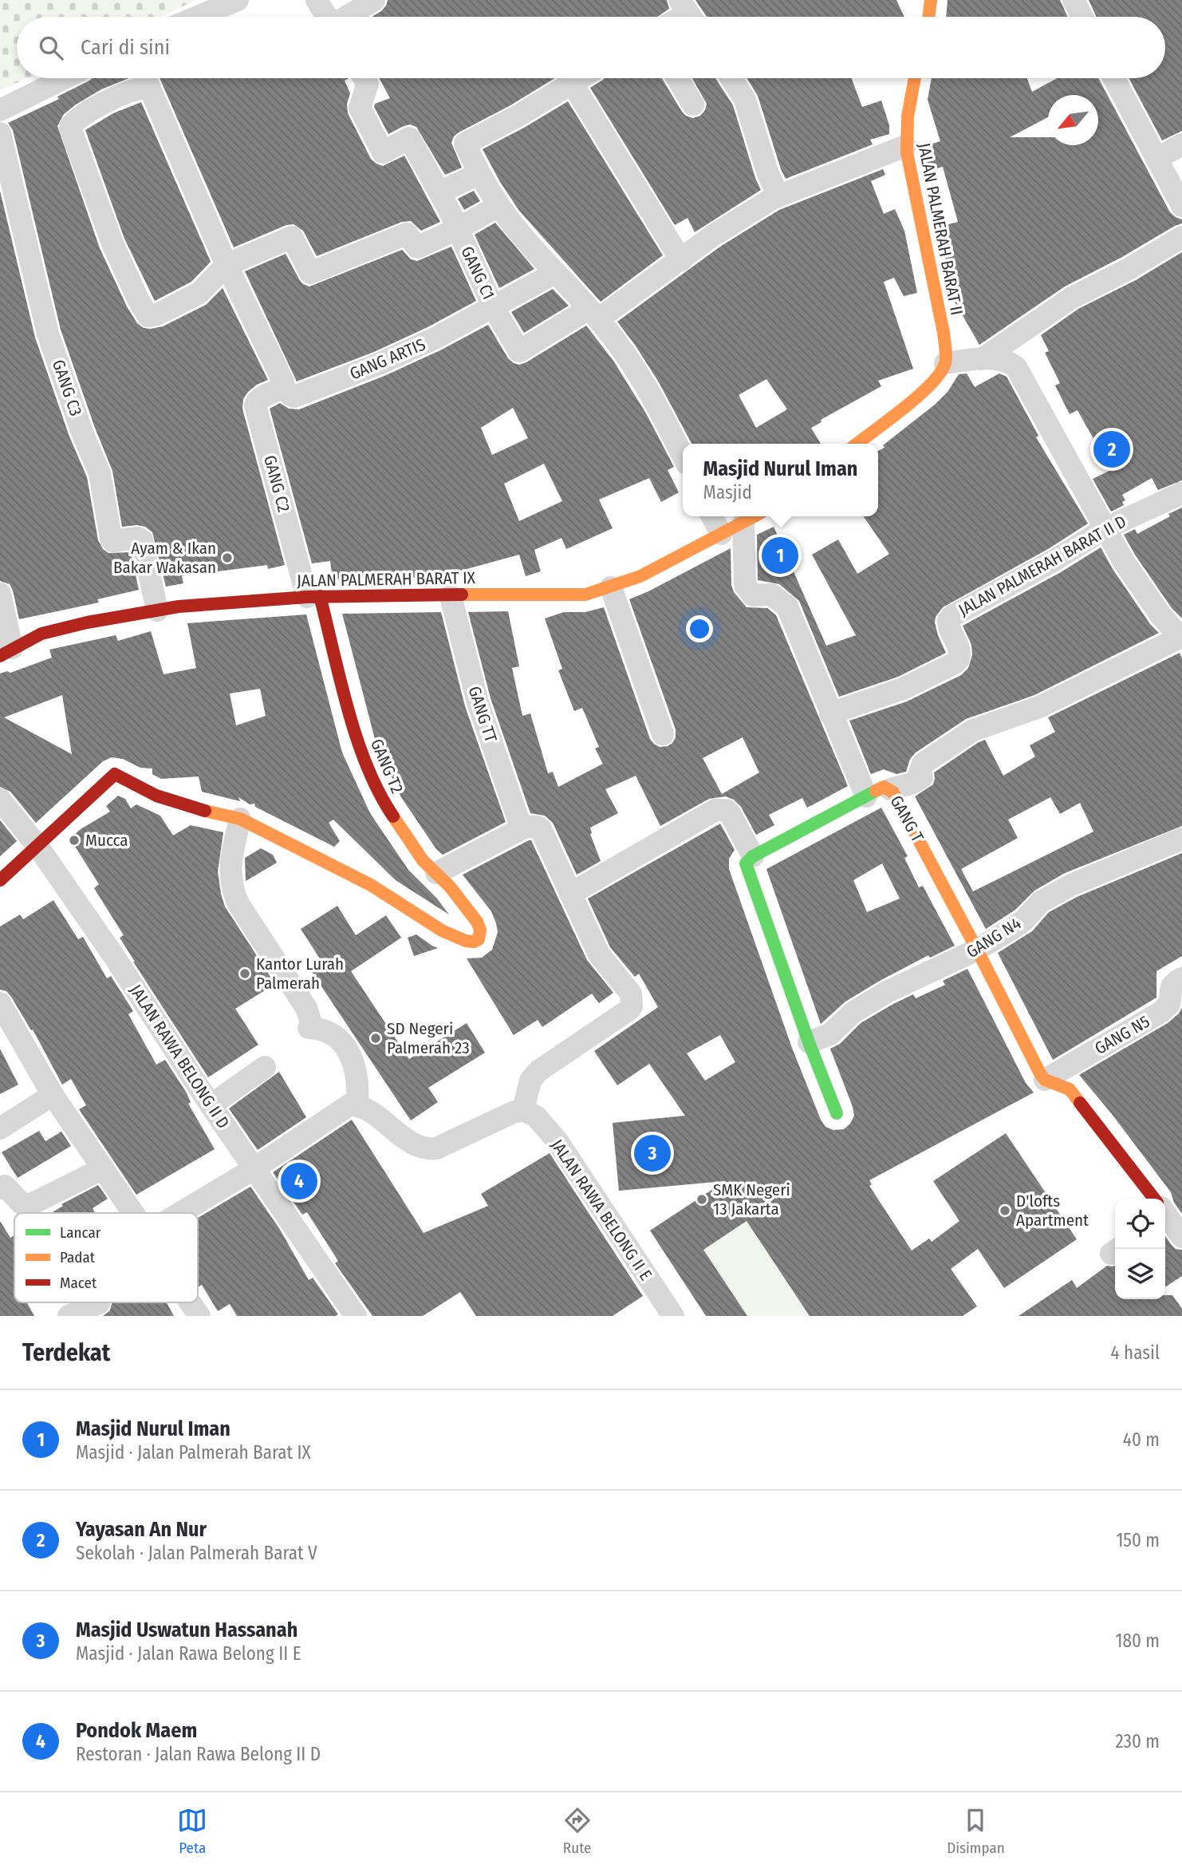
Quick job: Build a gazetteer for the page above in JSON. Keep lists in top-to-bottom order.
{
  "streets": {
    "street": [
      "JALAN PALMERAH BARAT II",
      "GANG C1",
      "GANG ARTIS",
      "GANG C3",
      "GANG C2",
      "JALAN PALMERAH BARAT II D",
      "JALAN PALMERAH BARAT IX",
      "GANG TT",
      "GANG T2",
      "GANG T",
      "GANG N4",
      "GANG N5",
      "JALAN RAWA BELONG II D",
      "JALAN RAWA BELONG II E"
    ]
  },
  "crossings": [
    ["GANG C1", "GANG ARTIS"],
    ["GANG ARTIS", "GANG C2"],
    ["GANG C3", "JALAN PALMERAH BARAT IX"],
    ["GANG C2", "JALAN PALMERAH BARAT IX"],
    ["GANG C2", "GANG T2"],
    ["JALAN PALMERAH BARAT IX", "GANG TT"],
    ["JALAN PALMERAH BARAT IX", "GANG T2"],
    ["GANG T", "GANG N4"],
    ["GANG T", "GANG N5"]
  ],
  "places": [
    "Ayam & Ikan Bakar Wakasan",
    "Mucca",
    "Kantor Lurah Palmerah",
    "SD Negeri Palmerah 23",
    "SMK Negeri 13 Jakarta",
    "D'lofts Apartment"
  ],
  "legend": ["Lancar", "Padat", "Macet"],
  "north": "bottom left",
  "page": {
    "search": "Cari di sini",
    "pins": [
      "2",
      "1",
      "3",
      "4"
    ],
    "popup": ["Masjid Nurul Iman", "Masjid"],
    "heading": ["Terdekat", "4 hasil"],
    "list": [
      {
        "mark": "1",
        "name": "Masjid Nurul Iman",
        "note": "Masjid · Jalan Palmerah Barat IX",
        "value": "40 m"
      },
      {
        "mark": "2",
        "name": "Yayasan An Nur",
        "note": "Sekolah · Jalan Palmerah Barat V",
        "value": "150 m"
      },
      {
        "mark": "3",
        "name": "Masjid Uswatun Hassanah",
        "note": "Masjid · Jalan Rawa Belong II E",
        "value": "180 m"
      },
      {
        "mark": "4",
        "name": "Pondok Maem",
        "note": "Restoran · Jalan Rawa Belong II D",
        "value": "230 m"
      }
    ],
    "nav": ["Peta", "Rute", "Disimpan"]
  }
}
